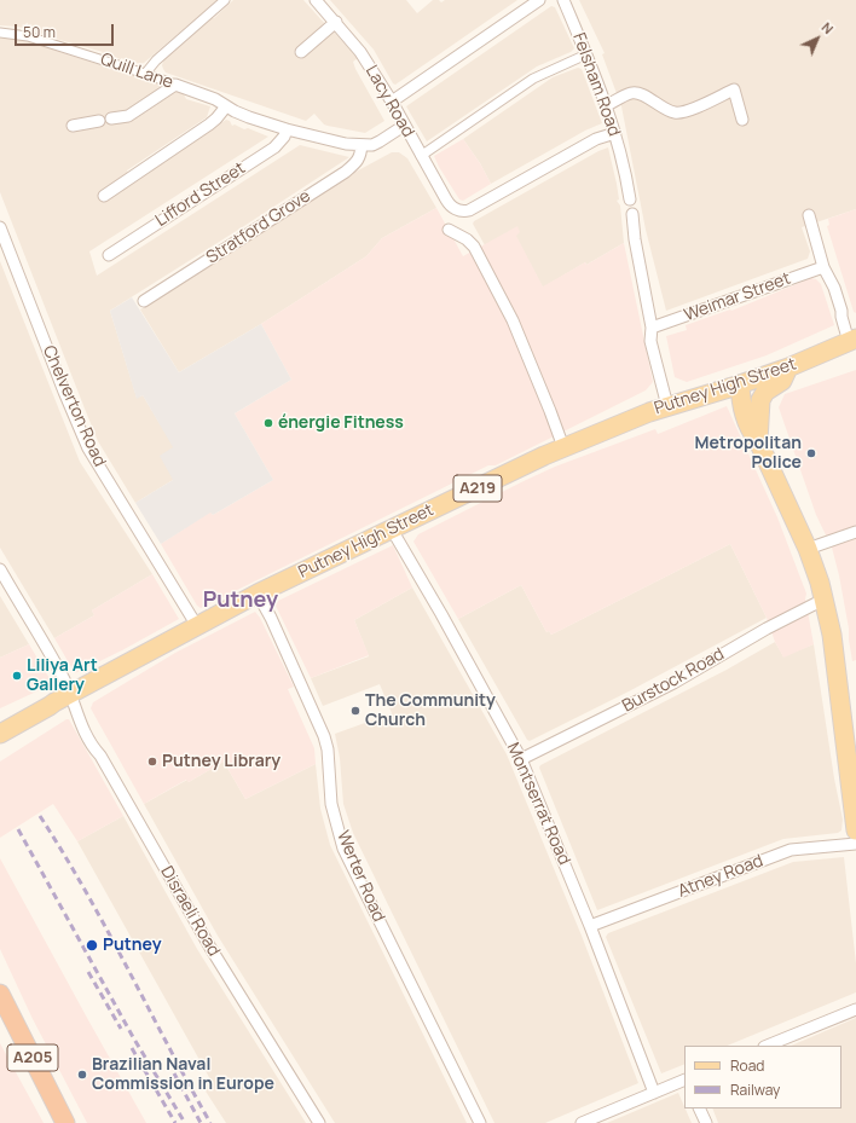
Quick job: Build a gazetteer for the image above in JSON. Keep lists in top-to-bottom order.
{
  "streets": {
    "highway": ["A205"],
    "main road": ["Putney High Street", "A219"],
    "street": [
      "Quill Lane",
      "Felsham Road",
      "Lacy Road",
      "Lifford Street",
      "Stratford Grove",
      "Weimar Street",
      "Chelverton Road",
      "Burstock Road",
      "Montserrat Road",
      "Werter Road",
      "Atney Road",
      "Disraeli Road"
    ]
  },
  "crossings": [
    ["Quill Lane", "Lifford Street"],
    ["Quill Lane", "Stratford Grove"],
    ["Felsham Road", "Lacy Road"],
    ["Putney High Street", "Chelverton Road"],
    ["Putney High Street", "Montserrat Road"],
    ["Putney High Street", "Werter Road"],
    ["Putney High Street", "Disraeli Road"],
    ["Burstock Road", "Montserrat Road"],
    ["Montserrat Road", "Atney Road"]
  ],
  "districts": ["Putney"],
  "places": [
    "énergie Fitness",
    "Metropolitan Police",
    "Liliya Art Gallery",
    "The Community Church",
    "Putney Library",
    "Putney",
    "Brazilian Naval Commission in Europe"
  ],
  "legend": ["Road", "Railway"],
  "scale_bar": "50 m",
  "north": "top right"
}
